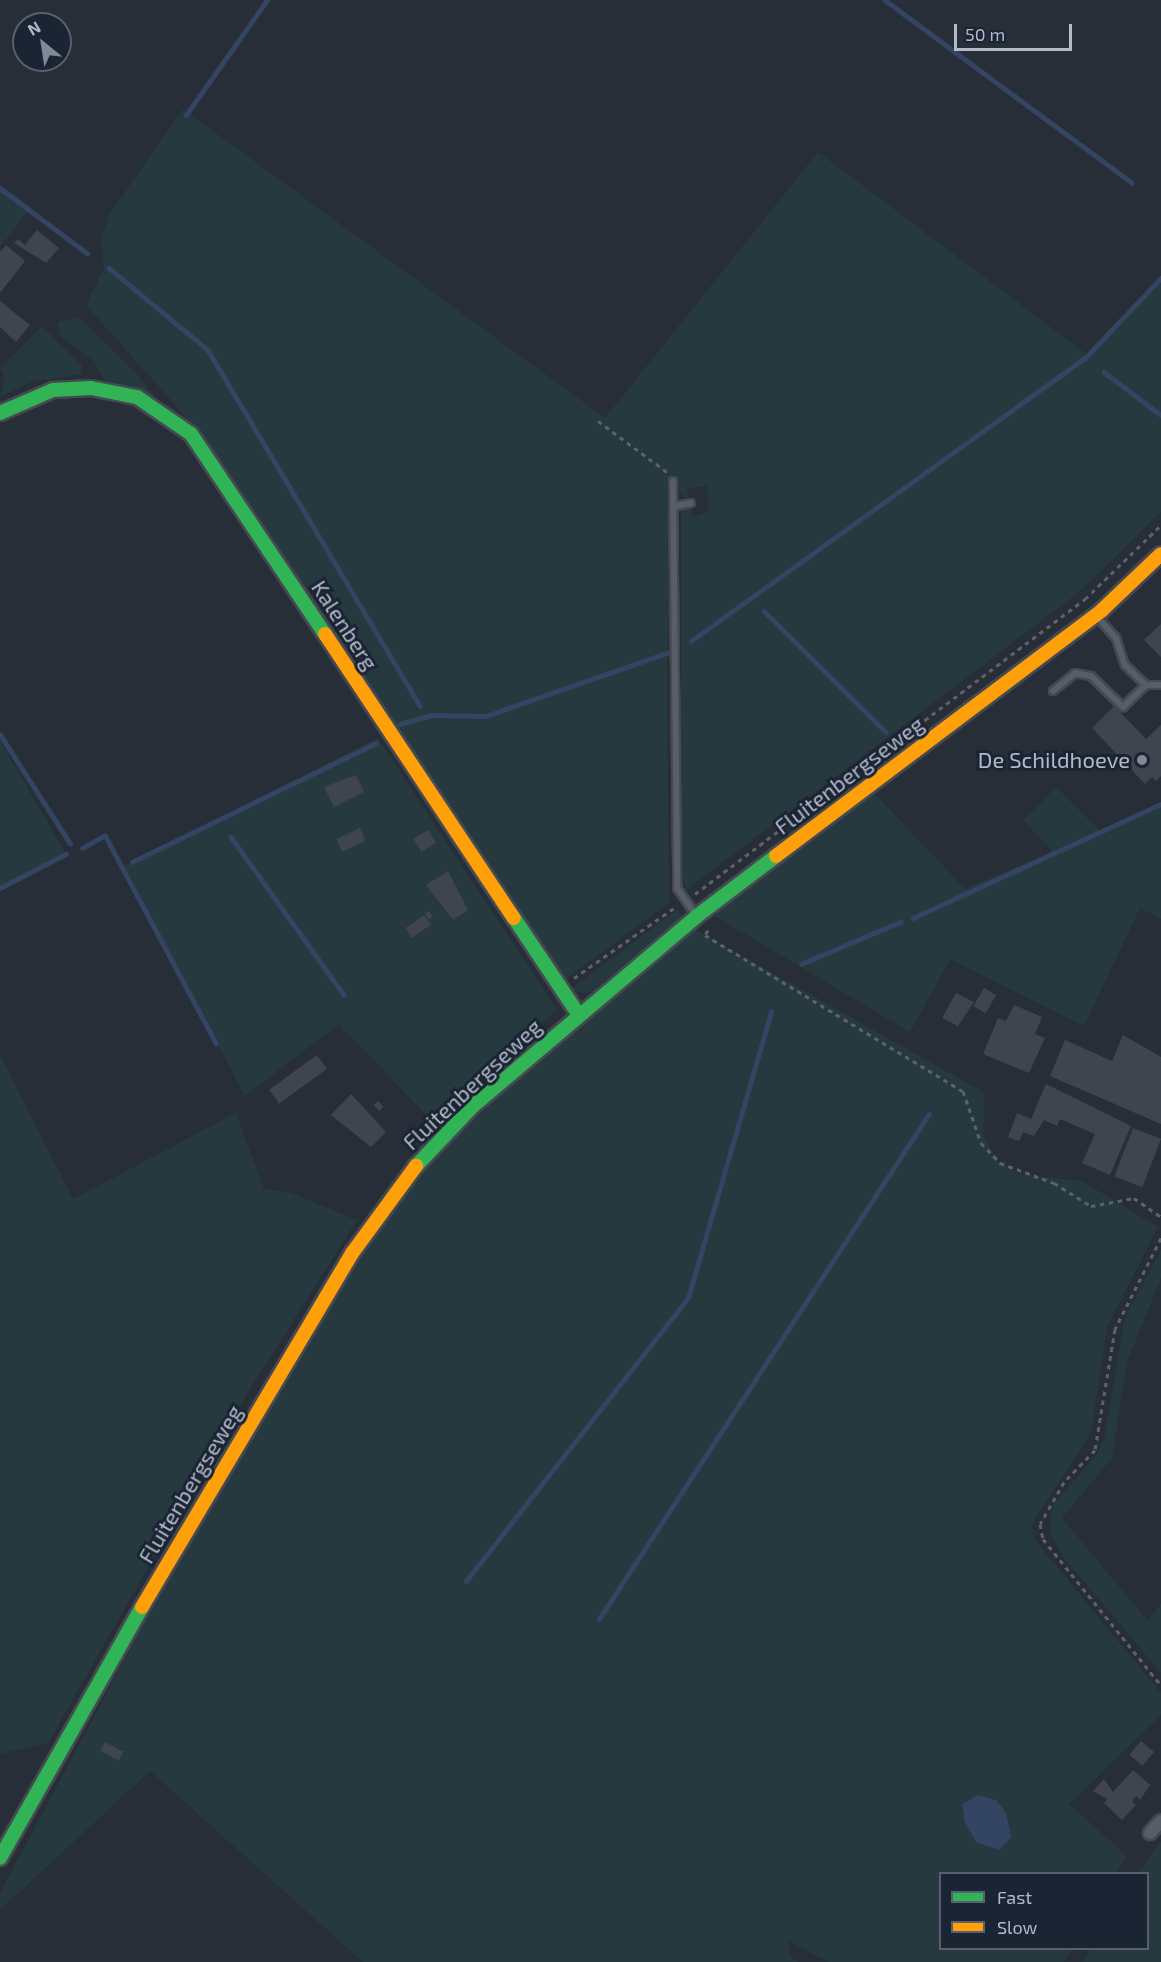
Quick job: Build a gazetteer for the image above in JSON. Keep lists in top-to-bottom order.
{
  "streets": {
    "street": ["Kalenberg", "Fluitenbergseweg"]
  },
  "crossings": [
    ["Kalenberg", "Fluitenbergseweg"]
  ],
  "places": ["De Schildhoeve"],
  "legend": ["Fast", "Slow"],
  "scale_bar": "50 m",
  "north": "top left"
}
